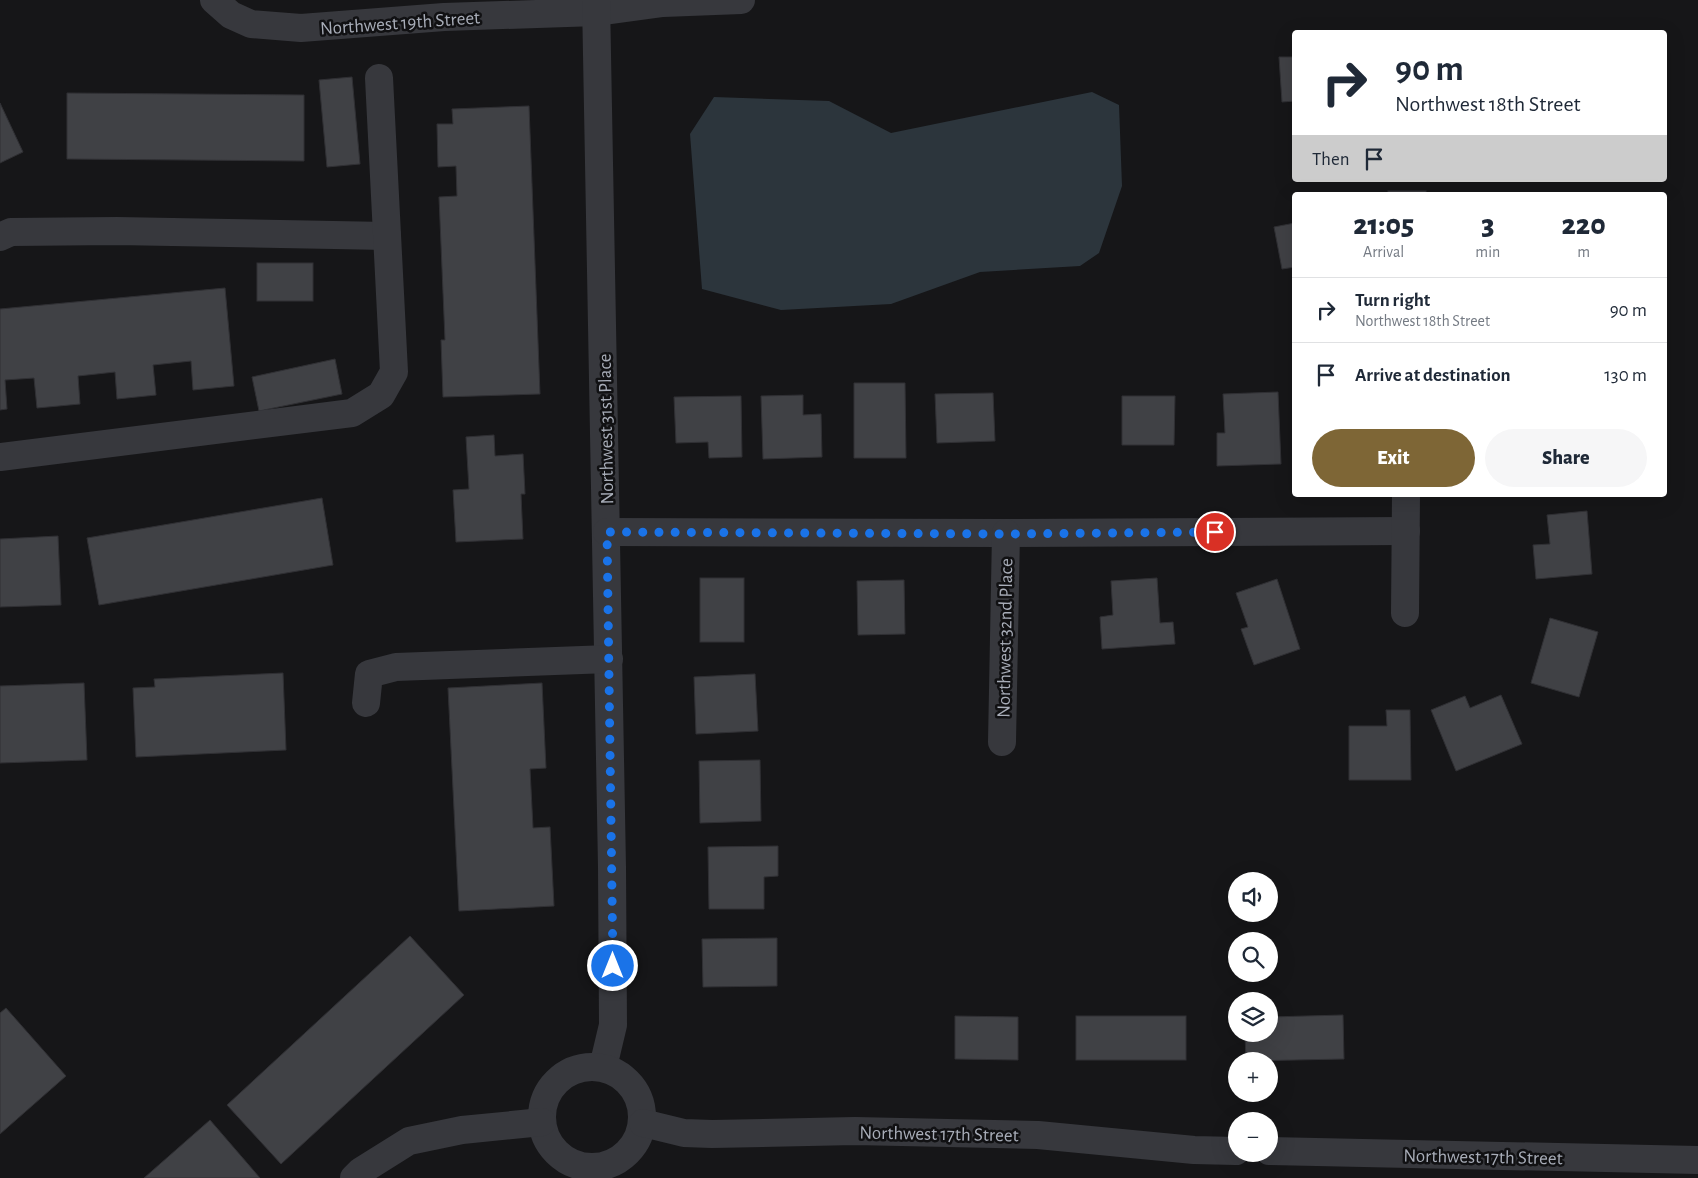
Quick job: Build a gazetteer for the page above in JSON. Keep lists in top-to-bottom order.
{
  "streets": {
    "street": [
      "Northwest 19th Street",
      "Northwest 31st Place",
      "Northwest 32nd Place",
      "Northwest 17th Street"
    ]
  },
  "crossings": [
    ["Northwest 19th Street", "Northwest 31st Place"],
    ["Northwest 31st Place", "Northwest 17th Street"]
  ],
  "page": {
    "turn": ["90 m", "Northwest 18th Street"],
    "then": "Then",
    "eta": [
      "21:05",
      "Arrival",
      "3",
      "min",
      "220",
      "m"
    ],
    "list": [
      {
        "name": "Turn right",
        "note": "Northwest 18th Street",
        "value": "90 m"
      },
      {
        "name": "Arrive at destination",
        "value": "130 m"
      }
    ],
    "buttons": ["Exit", "Share"],
    "map_buttons": ["+", "−"]
  }
}
